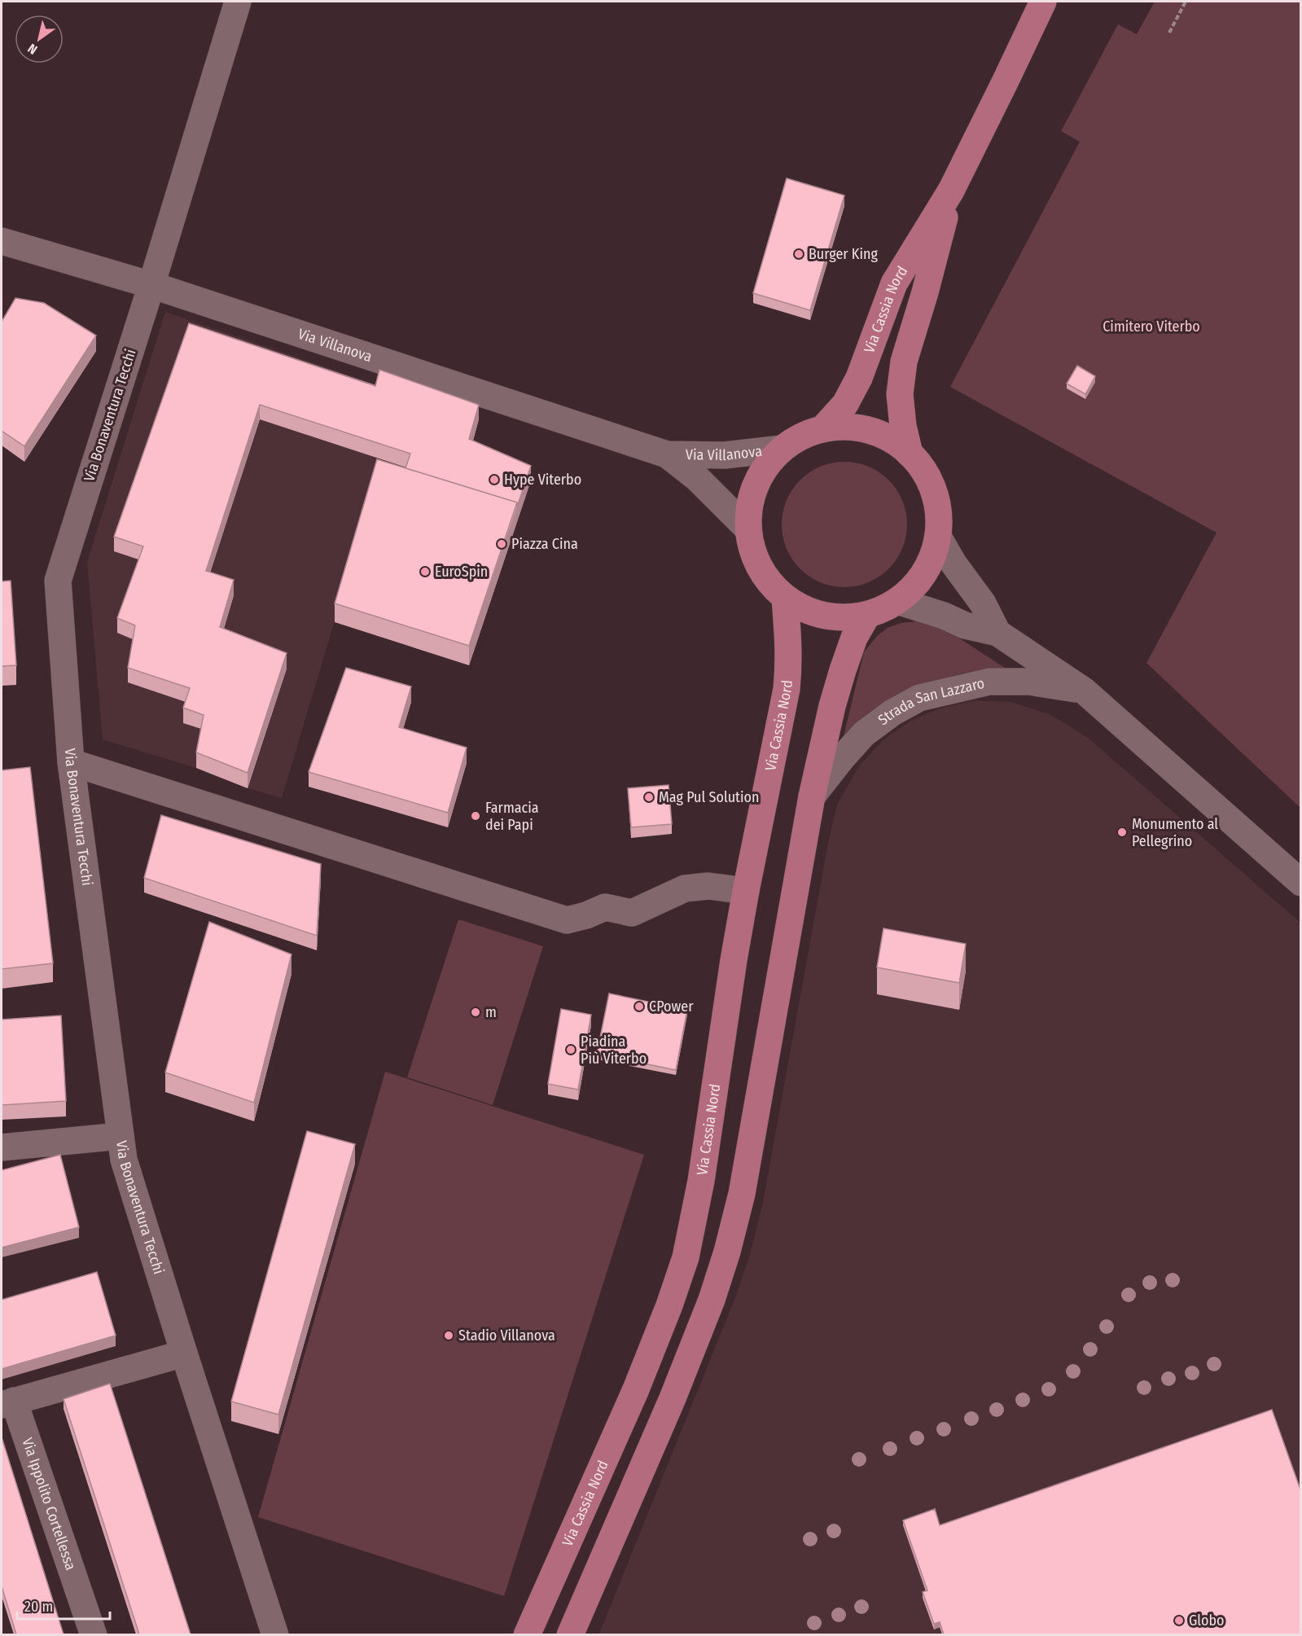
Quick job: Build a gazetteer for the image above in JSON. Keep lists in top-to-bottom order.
{
  "streets": {
    "main road": ["Via Cassia Nord"],
    "street": [
      "Via Villanova",
      "Via Bonaventura Tecchi",
      "Strada San Lazzaro",
      "Via Ippolito Cortellessa"
    ]
  },
  "crossings": [
    ["Via Cassia Nord", "Via Villanova"],
    ["Via Villanova", "Via Bonaventura Tecchi"],
    ["Via Bonaventura Tecchi", "Via Ippolito Cortellessa"]
  ],
  "parks": ["Cimitero Viterbo"],
  "places": [
    "Burger King",
    "Hype Viterbo",
    "Piazza Cina",
    "EuroSpin",
    "Mag Pul Solution",
    "Farmacia dei Papi",
    "Monumento al Pellegrino",
    "CPower",
    "m",
    "Piadina Più Viterbo",
    "Stadio Villanova",
    "Globo"
  ],
  "scale_bar": "20 m",
  "north": "bottom left"
}
